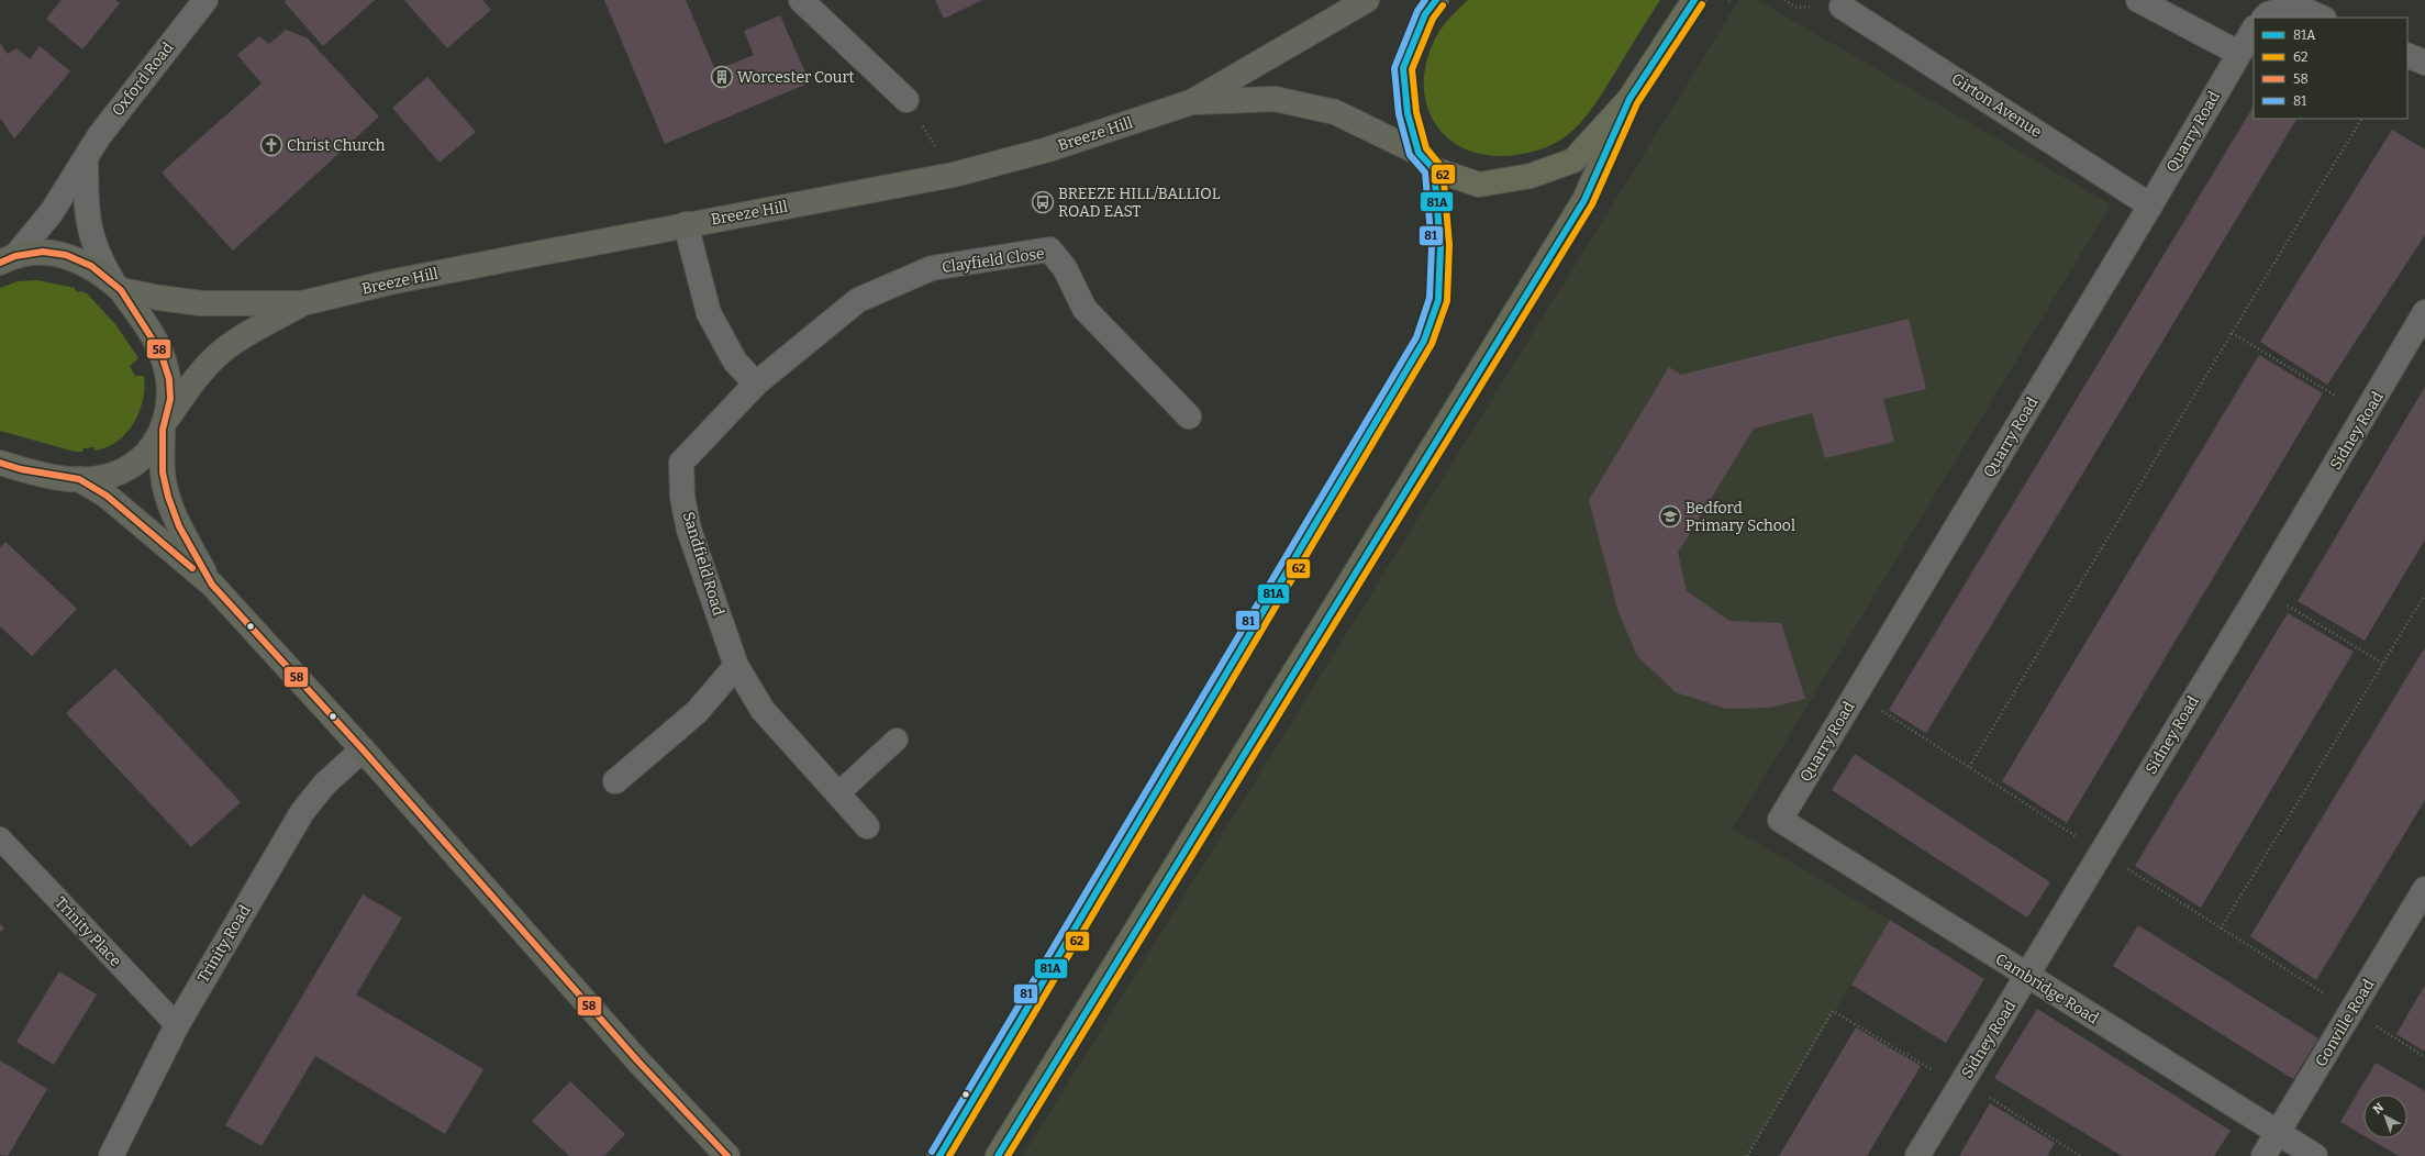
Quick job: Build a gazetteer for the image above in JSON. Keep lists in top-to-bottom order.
{
  "streets": {
    "highway": ["Breeze Hill"],
    "street": [
      "Oxford Road",
      "Girton Avenue",
      "Quarry Road",
      "Clayfield Close",
      "Sidney Road",
      "Sandfield Road",
      "Trinity Road",
      "Cambridge Road",
      "Gonville Road"
    ],
    "lane": ["Trinity Place"]
  },
  "crossings": [
    ["Oxford Road", "Breeze Hill"],
    ["Girton Avenue", "Quarry Road"],
    ["Quarry Road", "Cambridge Road"],
    ["Clayfield Close", "Sandfield Road"],
    ["Sidney Road", "Cambridge Road"],
    ["Trinity Place", "Trinity Road"],
    ["Cambridge Road", "Gonville Road"]
  ],
  "places": {
    "building": ["Worcester Court"],
    "church": ["Christ Church"],
    "bus stop": ["BREEZE HILL/BALLIOL ROAD EAST"],
    "school or university": ["Bedford Primary School"]
  },
  "lines": [
    "transit line 81A",
    "transit line 81",
    "transit line 62",
    "transit line 58"
  ],
  "legend": [
    "81A",
    "62",
    "58",
    "81"
  ],
  "north": "top left"
}
